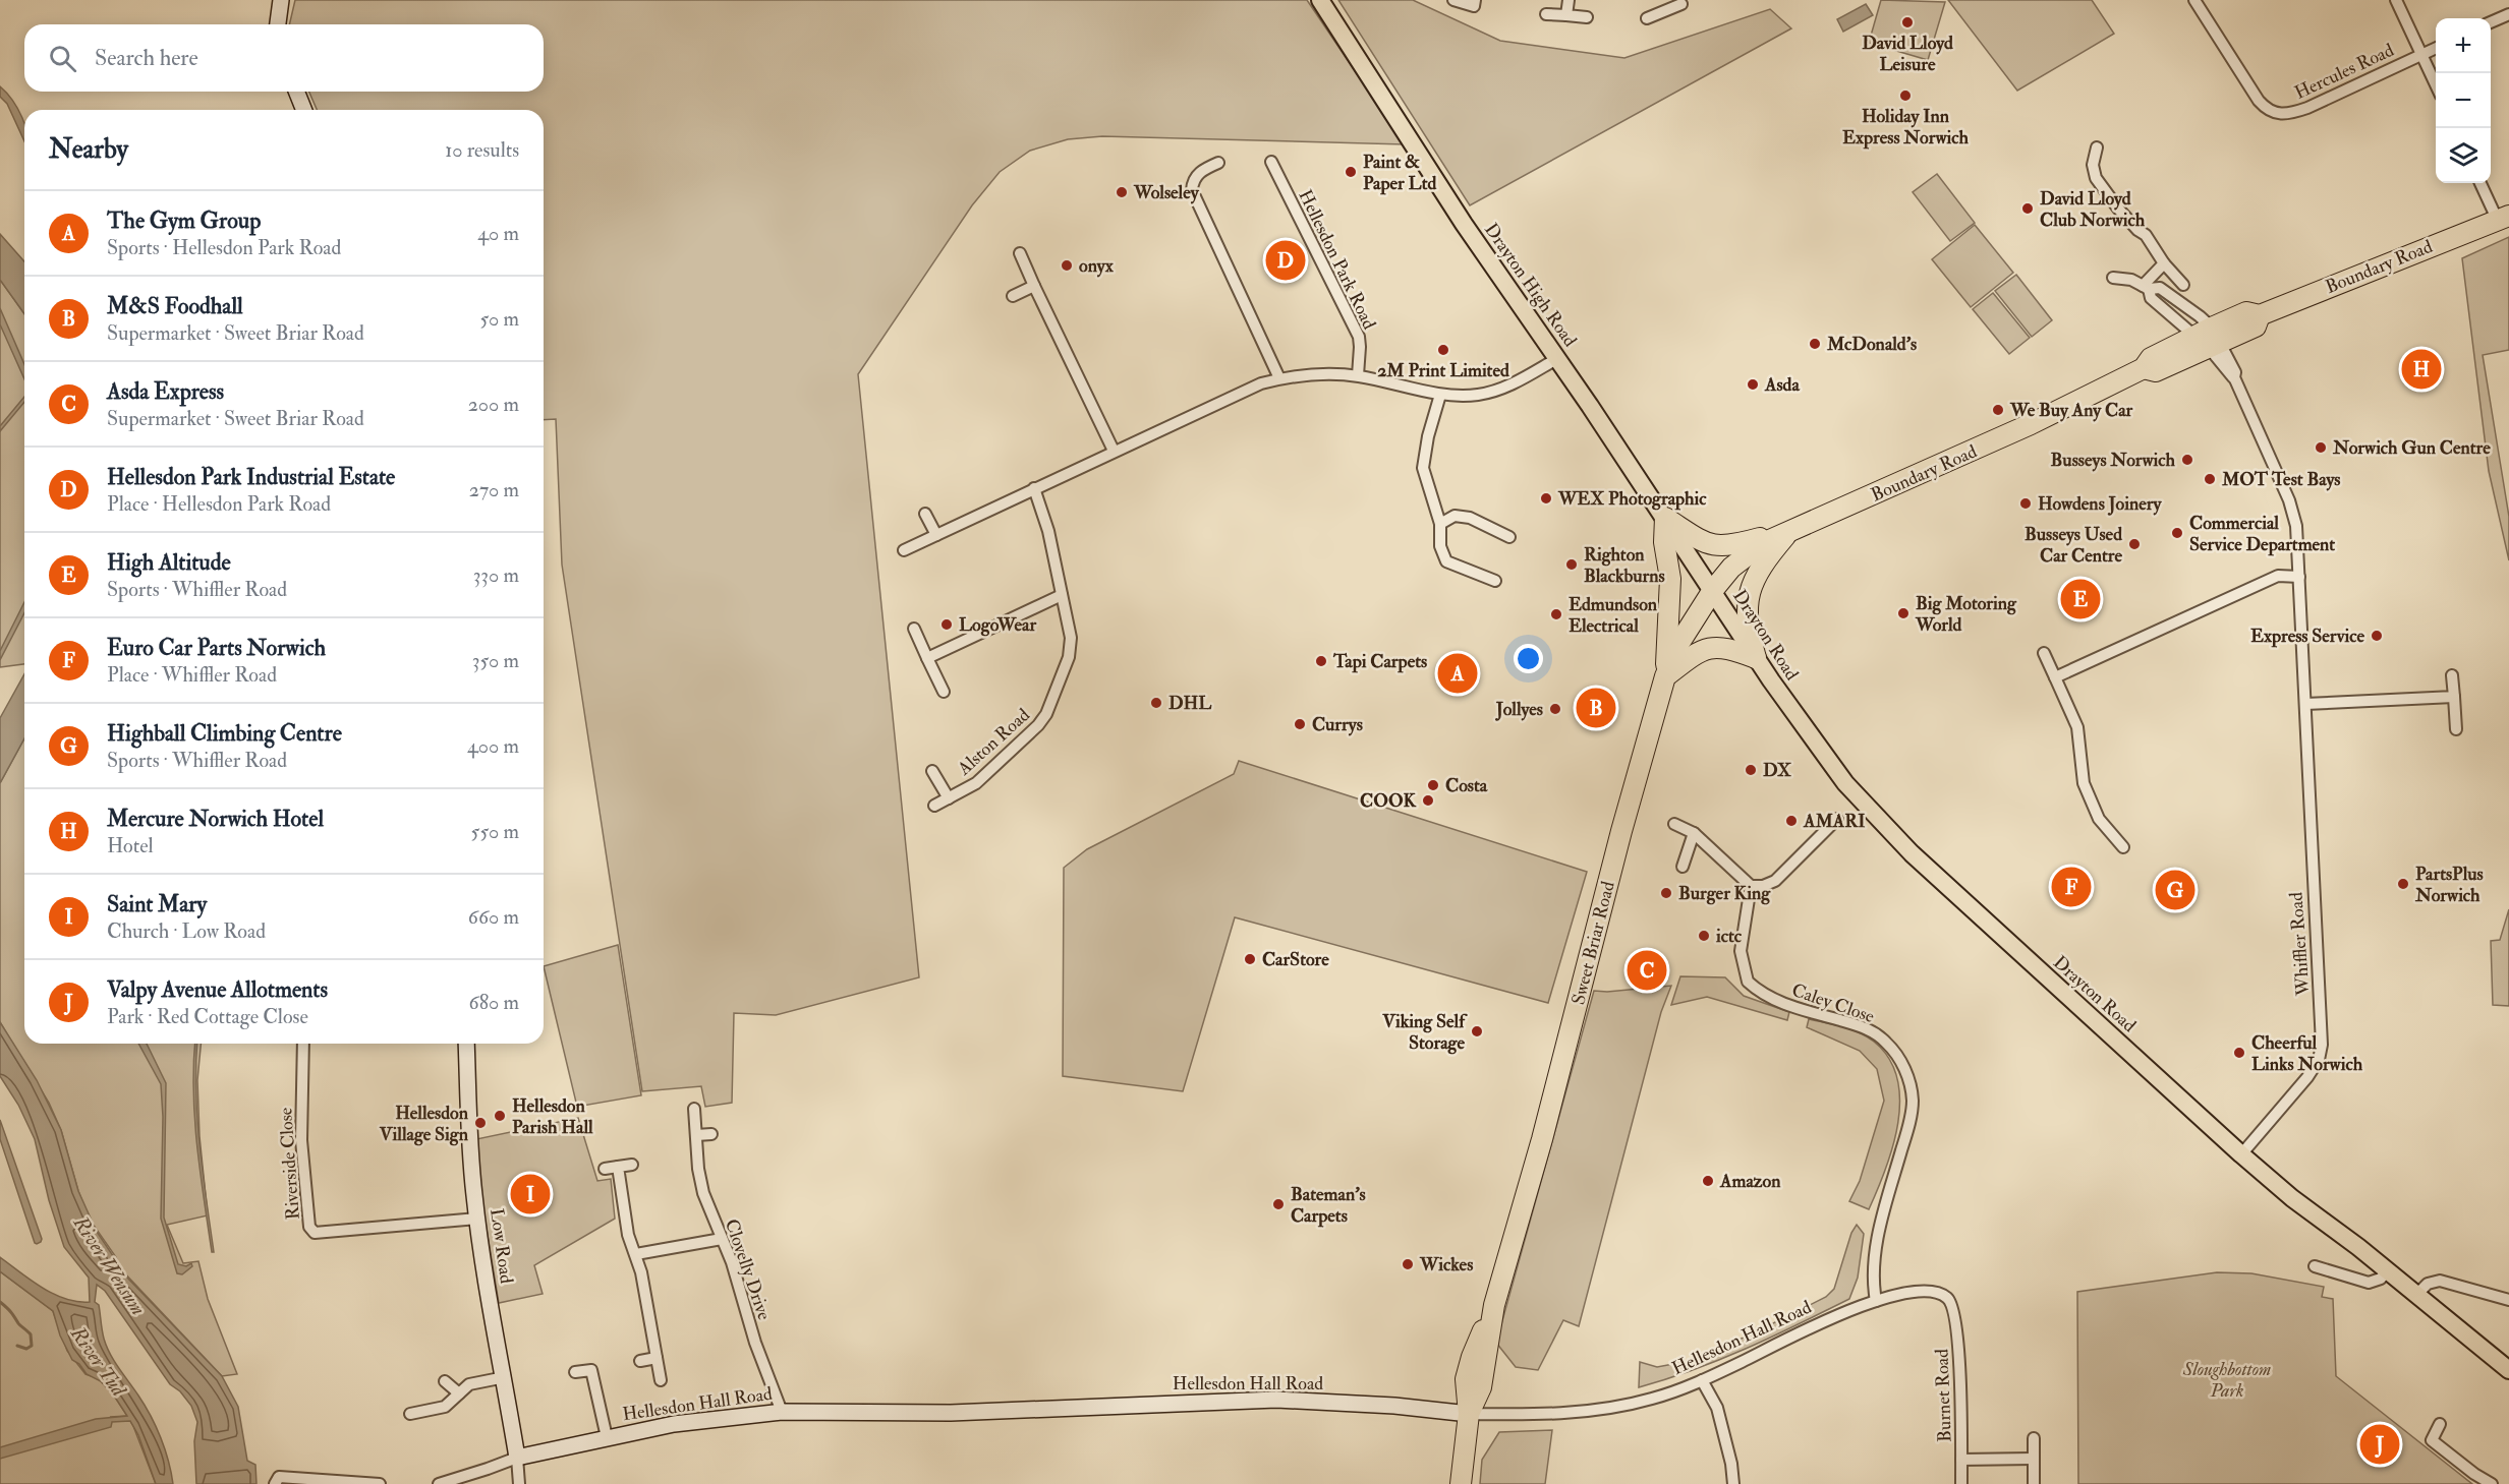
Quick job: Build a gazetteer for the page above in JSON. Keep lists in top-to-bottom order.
{
  "streets": {
    "highway": ["Boundary Road", "Sweet Briar Road"],
    "main road": ["Drayton High Road", "Drayton Road"],
    "street": [
      "Hercules Road",
      "Hellesdon Park Road",
      "Alston Road",
      "Whiffler Road",
      "Caley Close",
      "Riverside Close",
      "Low Road",
      "Clovelly Drive",
      "Hellesdon Hall Road",
      "Burnet Road"
    ]
  },
  "crossings": [
    ["Boundary Road", "Drayton High Road"],
    ["Boundary Road", "Drayton Road"],
    ["Boundary Road", "Sweet Briar Road"],
    ["Boundary Road", "Whiffler Road"],
    ["Drayton High Road", "Drayton Road"],
    ["Drayton High Road", "Sweet Briar Road"],
    ["Drayton Road", "Sweet Briar Road"],
    ["Drayton Road", "Whiffler Road"],
    ["Sweet Briar Road", "Hellesdon Hall Road"],
    ["Caley Close", "Hellesdon Hall Road"],
    ["Riverside Close", "Low Road"],
    ["Low Road", "Hellesdon Hall Road"],
    ["Clovelly Drive", "Hellesdon Hall Road"],
    ["Hellesdon Hall Road", "Burnet Road"]
  ],
  "water": ["River Wensum", "River Tud"],
  "parks": ["Sloughbottom Park"],
  "places": [
    "David Lloyd Leisure",
    "Holiday Inn Express Norwich",
    "Paint & Paper Ltd",
    "Wolseley",
    "David Lloyd Club Norwich",
    "onyx",
    "McDonald's",
    "2M Print Limited",
    "Asda",
    "We Buy Any Car",
    "Norwich Gun Centre",
    "Busseys Norwich",
    "MOT Test Bays",
    "WEX Photographic",
    "Howdens Joinery",
    "Commercial Service Department",
    "Busseys Used Car Centre",
    "Righton Blackburns",
    "Big Motoring World",
    "Edmundson Electrical",
    "LogoWear",
    "Express Service",
    "Tapi Carpets",
    "DHL",
    "Jollyes",
    "Currys",
    "DX",
    "Costa",
    "COOK",
    "AMARI",
    "PartsPlus Norwich",
    "Burger King",
    "ictc",
    "CarStore",
    "Viking Self Storage",
    "Cheerful Links Norwich",
    "Hellesdon Parish Hall",
    "Hellesdon Village Sign",
    "Amazon",
    "Bateman's Carpets",
    "Wickes"
  ],
  "page": {
    "map_buttons": ["+", "−"],
    "search": "Search here",
    "heading": ["Nearby", "10 results"],
    "list": [
      {
        "mark": "A",
        "name": "The Gym Group",
        "note": "Sports · Hellesdon Park Road",
        "value": "40 m"
      },
      {
        "mark": "B",
        "name": "M&S Foodhall",
        "note": "Supermarket · Sweet Briar Road",
        "value": "50 m"
      },
      {
        "mark": "C",
        "name": "Asda Express",
        "note": "Supermarket · Sweet Briar Road",
        "value": "200 m"
      },
      {
        "mark": "D",
        "name": "Hellesdon Park Industrial Estate",
        "note": "Place · Hellesdon Park Road",
        "value": "270 m"
      },
      {
        "mark": "E",
        "name": "High Altitude",
        "note": "Sports · Whiffler Road",
        "value": "330 m"
      },
      {
        "mark": "F",
        "name": "Euro Car Parts Norwich",
        "note": "Place · Whiffler Road",
        "value": "350 m"
      },
      {
        "mark": "G",
        "name": "Highball Climbing Centre",
        "note": "Sports · Whiffler Road",
        "value": "400 m"
      },
      {
        "mark": "H",
        "name": "Mercure Norwich Hotel",
        "note": "Hotel",
        "value": "550 m"
      },
      {
        "mark": "I",
        "name": "Saint Mary",
        "note": "Church · Low Road",
        "value": "660 m"
      },
      {
        "mark": "J",
        "name": "Valpy Avenue Allotments",
        "note": "Park · Red Cottage Close",
        "value": "680 m"
      }
    ],
    "pins": [
      "D",
      "H",
      "E",
      "A",
      "B",
      "F",
      "G",
      "C",
      "I",
      "J"
    ]
  }
}
